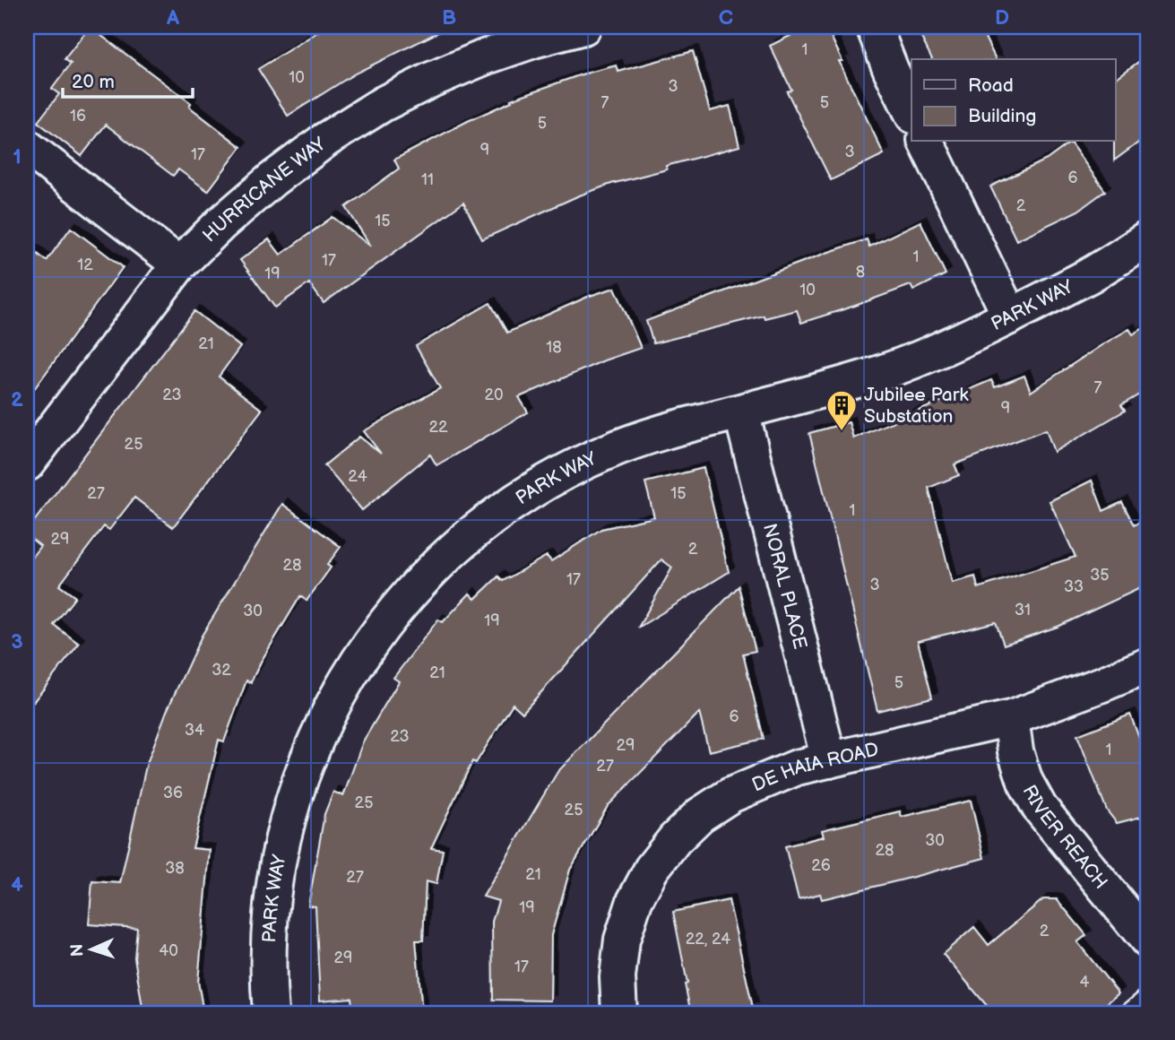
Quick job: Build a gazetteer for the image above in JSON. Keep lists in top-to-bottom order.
{
  "streets": {
    "street": [
      "HURRICANE WAY",
      "PARK WAY",
      "NORAL PLACE",
      "DE HAIA ROAD",
      "RIVER REACH"
    ]
  },
  "crossings": [
    ["PARK WAY", "NORAL PLACE"],
    ["NORAL PLACE", "DE HAIA ROAD"],
    ["DE HAIA ROAD", "RIVER REACH"]
  ],
  "places": {
    "building": ["Jubilee Park Substation"]
  },
  "house_numbers": [
    "1",
    "10",
    "3",
    "7",
    "5",
    "16",
    "5",
    "9",
    "3",
    "17",
    "6",
    "11",
    "2",
    "15",
    "1",
    "17",
    "12",
    "8",
    "19",
    "10",
    "21",
    "18",
    "7",
    "23",
    "20",
    "9",
    "22",
    "25",
    "24",
    "27",
    "15",
    "1",
    "29",
    "2",
    "28",
    "35",
    "17",
    "3",
    "33",
    "31",
    "30",
    "19",
    "32",
    "21",
    "5",
    "6",
    "34",
    "23",
    "29",
    "1",
    "27",
    "36",
    "25",
    "25",
    "30",
    "28",
    "26",
    "38",
    "21",
    "27",
    "19",
    "2",
    "22, 24",
    "40",
    "29",
    "17",
    "4"
  ],
  "legend": ["Road", "Building"],
  "scale_bar": "20 m",
  "north": "left",
  "grid": {
    "columns": [
      "A",
      "B",
      "C",
      "D"
    ],
    "rows": [
      "1",
      "2",
      "3",
      "4"
    ]
  }
}
